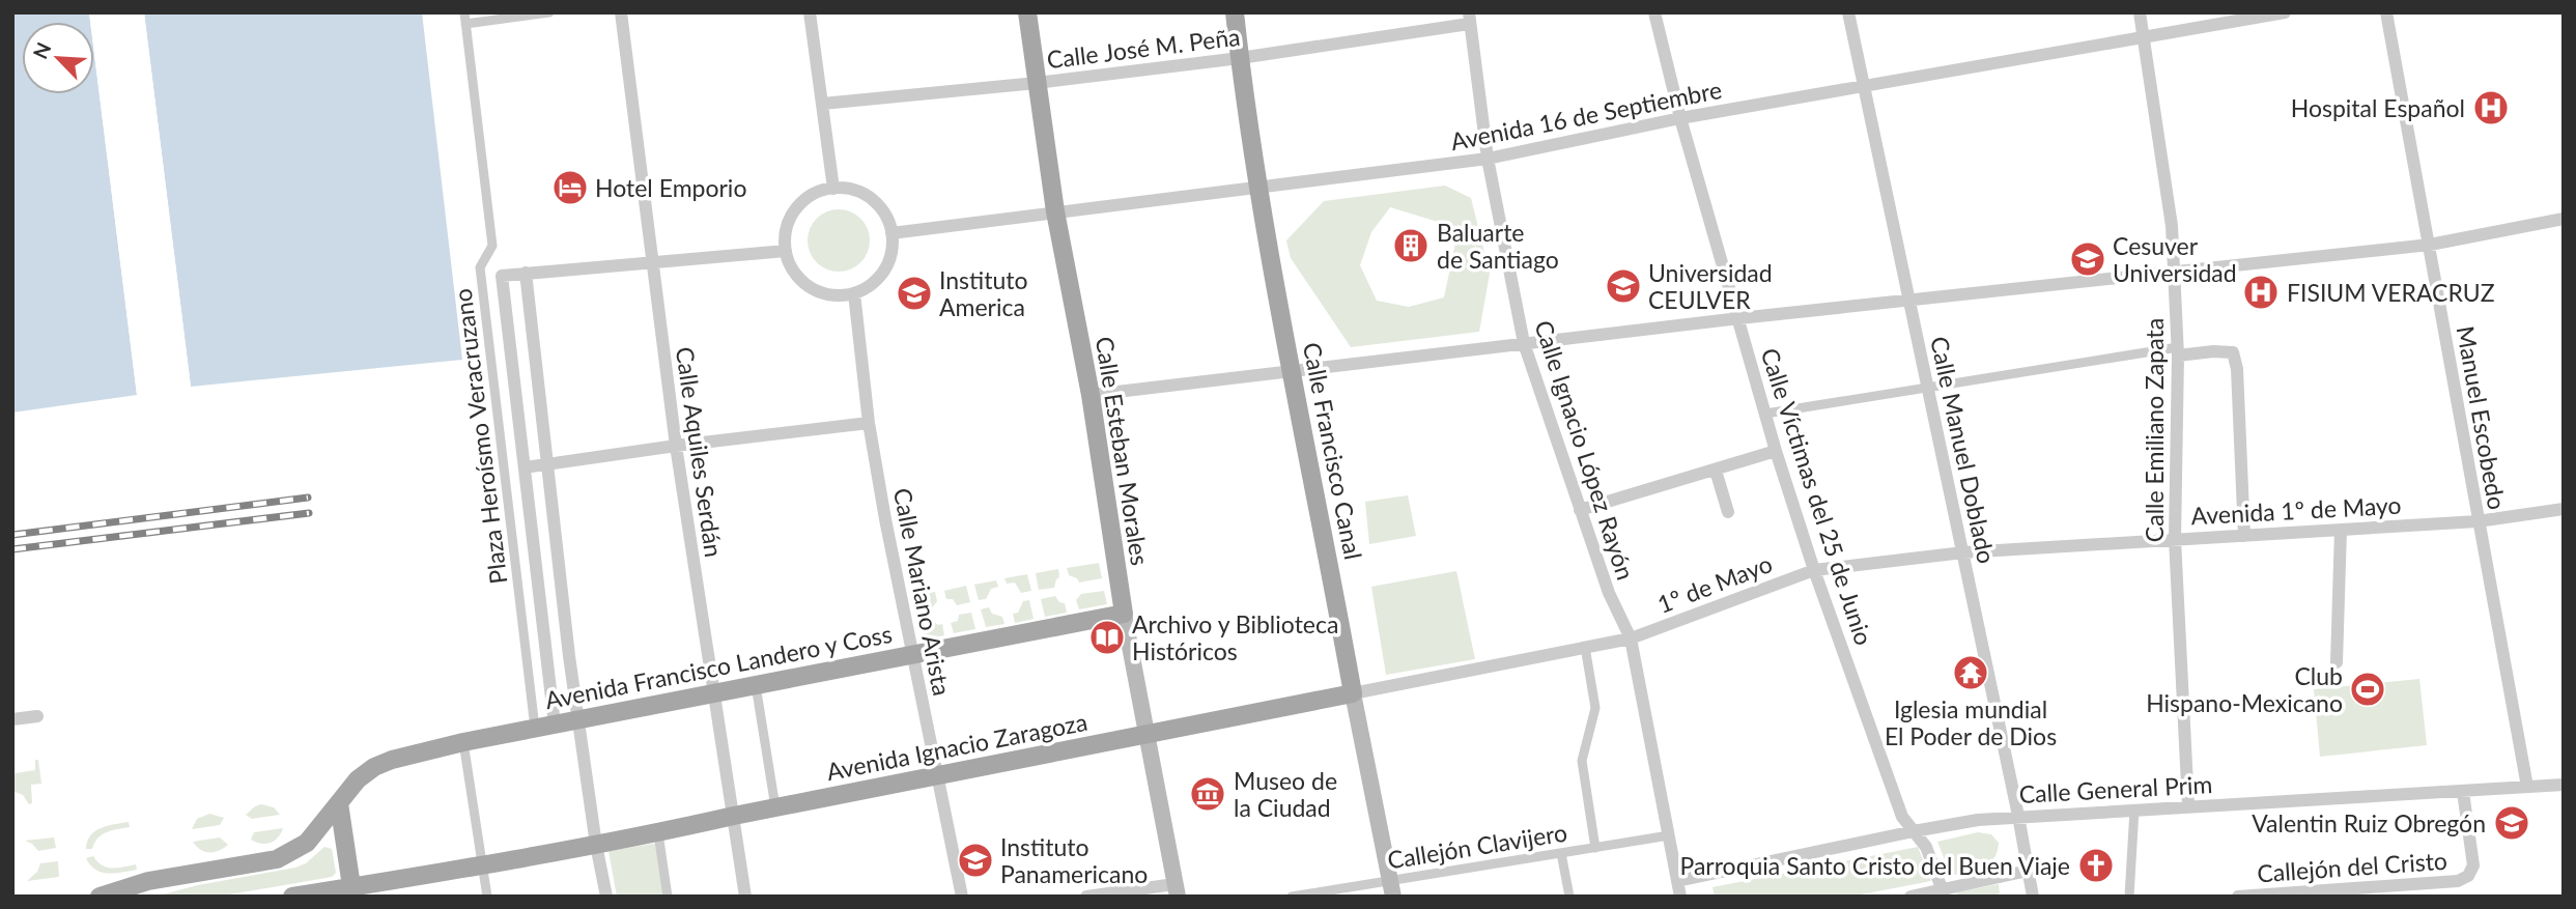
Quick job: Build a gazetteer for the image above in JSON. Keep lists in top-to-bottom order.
{
  "streets": {
    "main road": [
      "Calle Esteban Morales",
      "Calle Francisco Canal",
      "Avenida Francisco Landero y Coss",
      "Avenida Ignacio Zaragoza"
    ],
    "street": [
      "Calle José M. Peña",
      "Avenida 16 de Septiembre",
      "Manuel Escobedo",
      "Calle Emiliano Zapata",
      "Plaza Heroísmo Veracruzano",
      "Calle Ignacio López Rayón",
      "Calle Manuel Doblado",
      "Calle Aquiles Serdán",
      "Calle Víctimas del 25 de Junio",
      "Avenida 1º de Mayo",
      "1º de Mayo",
      "Calle Mariano Arista",
      "Calle General Prim",
      "Callejón Clavijero",
      "Callejón del Cristo"
    ]
  },
  "crossings": [
    ["Calle José M. Peña", "Calle Ignacio López Rayón"],
    ["Calle José M. Peña", "Calle Esteban Morales"],
    ["Calle José M. Peña", "Calle Francisco Canal"],
    ["Avenida 16 de Septiembre", "Calle Emiliano Zapata"],
    ["Avenida 16 de Septiembre", "Calle Ignacio López Rayón"],
    ["Avenida 16 de Septiembre", "Calle Manuel Doblado"],
    ["Avenida 16 de Septiembre", "Calle Esteban Morales"],
    ["Avenida 16 de Septiembre", "Calle Francisco Canal"],
    ["Avenida 16 de Septiembre", "Calle Víctimas del 25 de Junio"],
    ["Avenida 16 de Septiembre", "Calle Mariano Arista"],
    ["Manuel Escobedo", "Avenida 1º de Mayo"],
    ["Manuel Escobedo", "Calle General Prim"],
    ["Calle Emiliano Zapata", "Avenida 1º de Mayo"],
    ["Calle Emiliano Zapata", "Calle General Prim"],
    ["Plaza Heroísmo Veracruzano", "Avenida Francisco Landero y Coss"],
    ["Calle Ignacio López Rayón", "1º de Mayo"],
    ["Calle Ignacio López Rayón", "Avenida Ignacio Zaragoza"],
    ["Calle Ignacio López Rayón", "Calle General Prim"],
    ["Calle Ignacio López Rayón", "Callejón Clavijero"],
    ["Calle Manuel Doblado", "Avenida 1º de Mayo"],
    ["Calle Manuel Doblado", "Calle General Prim"],
    ["Calle Esteban Morales", "Avenida Francisco Landero y Coss"],
    ["Calle Esteban Morales", "Avenida Ignacio Zaragoza"],
    ["Calle Francisco Canal", "Avenida Ignacio Zaragoza"],
    ["Calle Francisco Canal", "Callejón Clavijero"],
    ["Calle Aquiles Serdán", "Avenida Francisco Landero y Coss"],
    ["Calle Aquiles Serdán", "Avenida Ignacio Zaragoza"],
    ["Calle Víctimas del 25 de Junio", "Avenida 1º de Mayo"],
    ["Calle Víctimas del 25 de Junio", "1º de Mayo"],
    ["Calle Víctimas del 25 de Junio", "Calle General Prim"],
    ["Avenida 1º de Mayo", "1º de Mayo"],
    ["1º de Mayo", "Avenida Ignacio Zaragoza"],
    ["Calle Mariano Arista", "Avenida Francisco Landero y Coss"],
    ["Calle Mariano Arista", "Avenida Ignacio Zaragoza"],
    ["Calle General Prim", "Callejón del Cristo"]
  ],
  "places": {
    "hospital": ["Hospital Español", "FISIUM VERACRUZ"],
    "hotel": ["Hotel Emporio"],
    "building": ["Baluarte de Santiago"],
    "school or university": [
      "Cesuver Universidad",
      "Universidad CEULVER",
      "Instituto America",
      "Valentin Ruiz Obregón",
      "Instituto Panamericano"
    ],
    "library": ["Archivo y Biblioteca Históricos"],
    "temple": ["Iglesia mundial El Poder de Dios"],
    "sports": ["Club Hispano-Mexicano"],
    "museum": ["Museo de la Ciudad"],
    "church": ["Parroquia Santo Cristo del Buen Viaje"]
  },
  "north": "top left"
}
